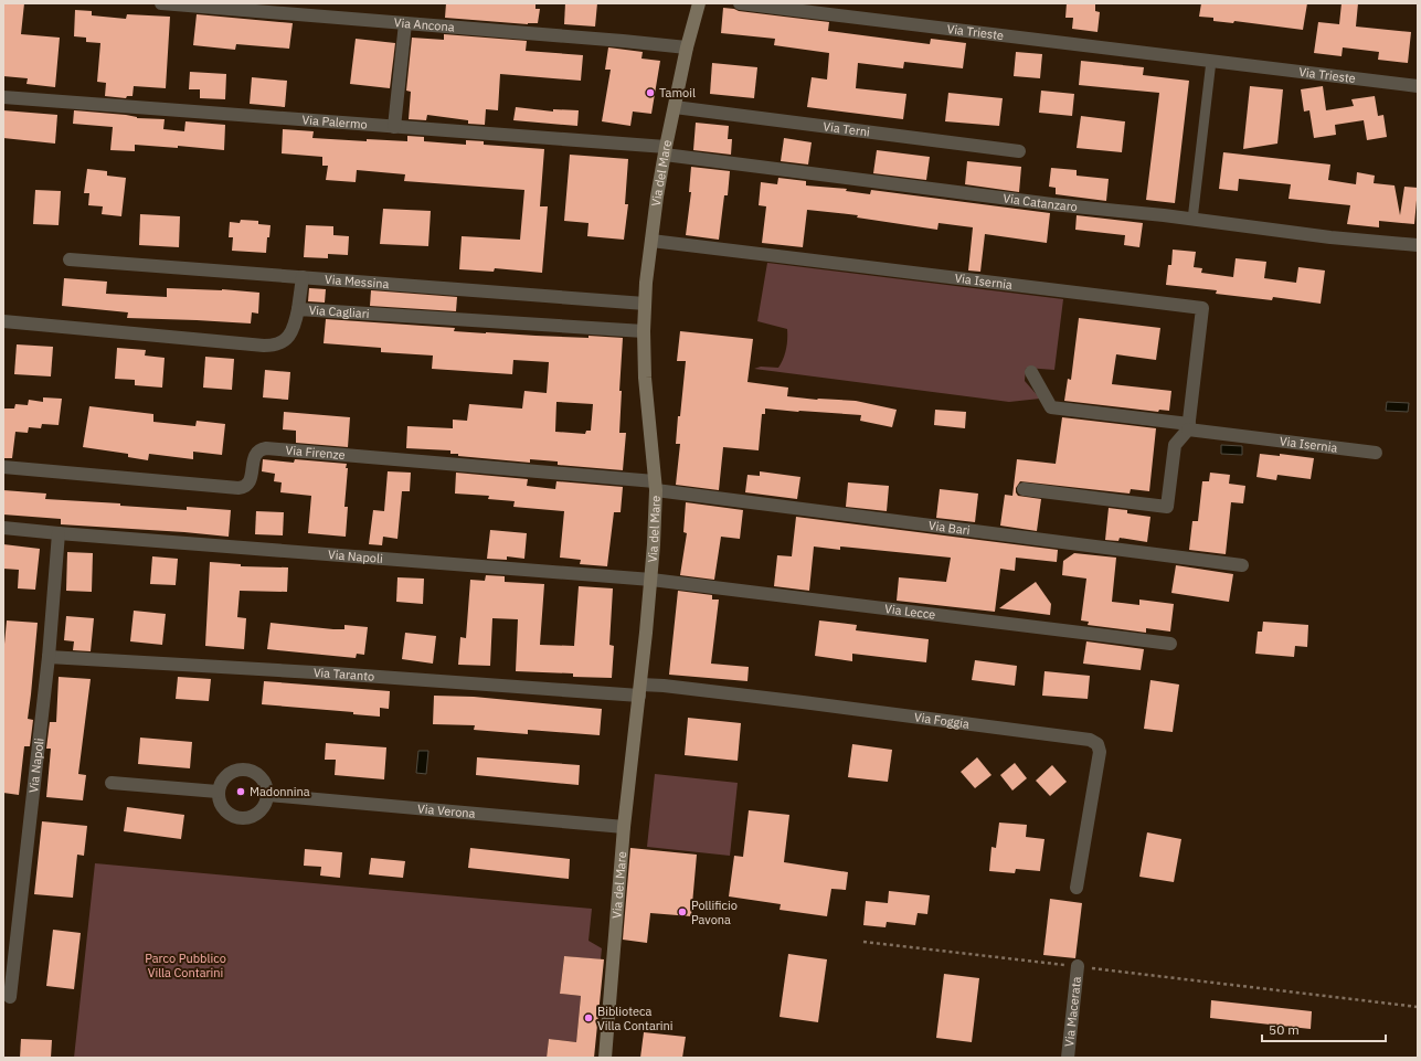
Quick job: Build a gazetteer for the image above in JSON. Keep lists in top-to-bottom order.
{
  "streets": {
    "main road": ["Via del Mare"],
    "street": [
      "Via Ancona",
      "Via Trieste",
      "Via Palermo",
      "Via Terni",
      "Via Catanzaro",
      "Via Messina",
      "Via Isernia",
      "Via Cagliari",
      "Via Firenze",
      "Via Bari",
      "Via Napoli",
      "Via Lecce",
      "Via Taranto",
      "Via Foggia",
      "Via Verona",
      "Via Macerata"
    ]
  },
  "crossings": [
    ["Via Ancona", "Via del Mare"],
    ["Via Palermo", "Via del Mare"],
    ["Via Palermo", "Via Catanzaro"],
    ["Via Terni", "Via del Mare"],
    ["Via del Mare", "Via Catanzaro"],
    ["Via del Mare", "Via Messina"],
    ["Via del Mare", "Via Isernia"],
    ["Via del Mare", "Via Cagliari"],
    ["Via del Mare", "Via Firenze"],
    ["Via del Mare", "Via Bari"],
    ["Via del Mare", "Via Napoli"],
    ["Via del Mare", "Via Lecce"],
    ["Via del Mare", "Via Taranto"],
    ["Via del Mare", "Via Foggia"],
    ["Via del Mare", "Via Verona"],
    ["Via Firenze", "Via Bari"],
    ["Via Napoli", "Via Lecce"],
    ["Via Napoli", "Via Taranto"],
    ["Via Taranto", "Via Foggia"]
  ],
  "parks": ["Parco Pubblico Villa Contarini"],
  "places": [
    "Tamoil",
    "Madonnina",
    "Pollificio Pavona",
    "Biblioteca Villa Contarini"
  ],
  "scale_bar": "50 m"
}
